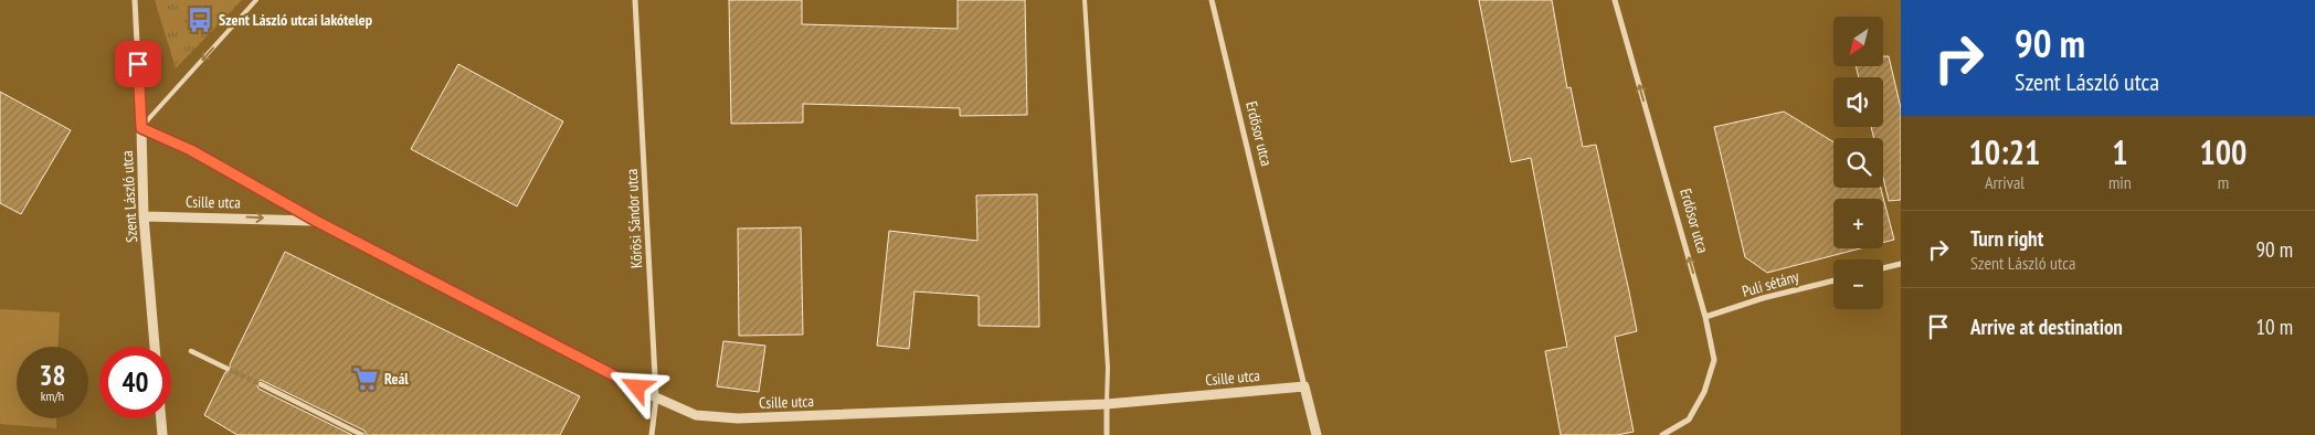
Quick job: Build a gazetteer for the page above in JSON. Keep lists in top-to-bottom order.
{
  "streets": {
    "street": [
      "Erdősor utca",
      "Szent László utca",
      "Csille utca",
      "Kőrösi Sándor utca",
      "Puli sétány"
    ]
  },
  "crossings": [
    ["Erdősor utca", "Csille utca"],
    ["Erdősor utca", "Puli sétány"],
    ["Szent László utca", "Csille utca"],
    ["Csille utca", "Kőrösi Sándor utca"]
  ],
  "one_way": ["Erdősor utca"],
  "places": {
    "bus stop": ["Szent László utcai lakótelep"],
    "supermarket": ["Reál"]
  },
  "north": "bottom left",
  "page": {
    "turn": ["90 m", "Szent László utca"],
    "map_buttons": ["+", "−"],
    "eta": [
      "10:21",
      "Arrival",
      "1",
      "min",
      "100",
      "m"
    ],
    "list": [
      {
        "name": "Turn right",
        "note": "Szent László utca",
        "value": "90 m"
      },
      {
        "name": "Arrive at destination",
        "value": "10 m"
      }
    ],
    "speed": "38 km/h",
    "limit": "40"
  }
}
